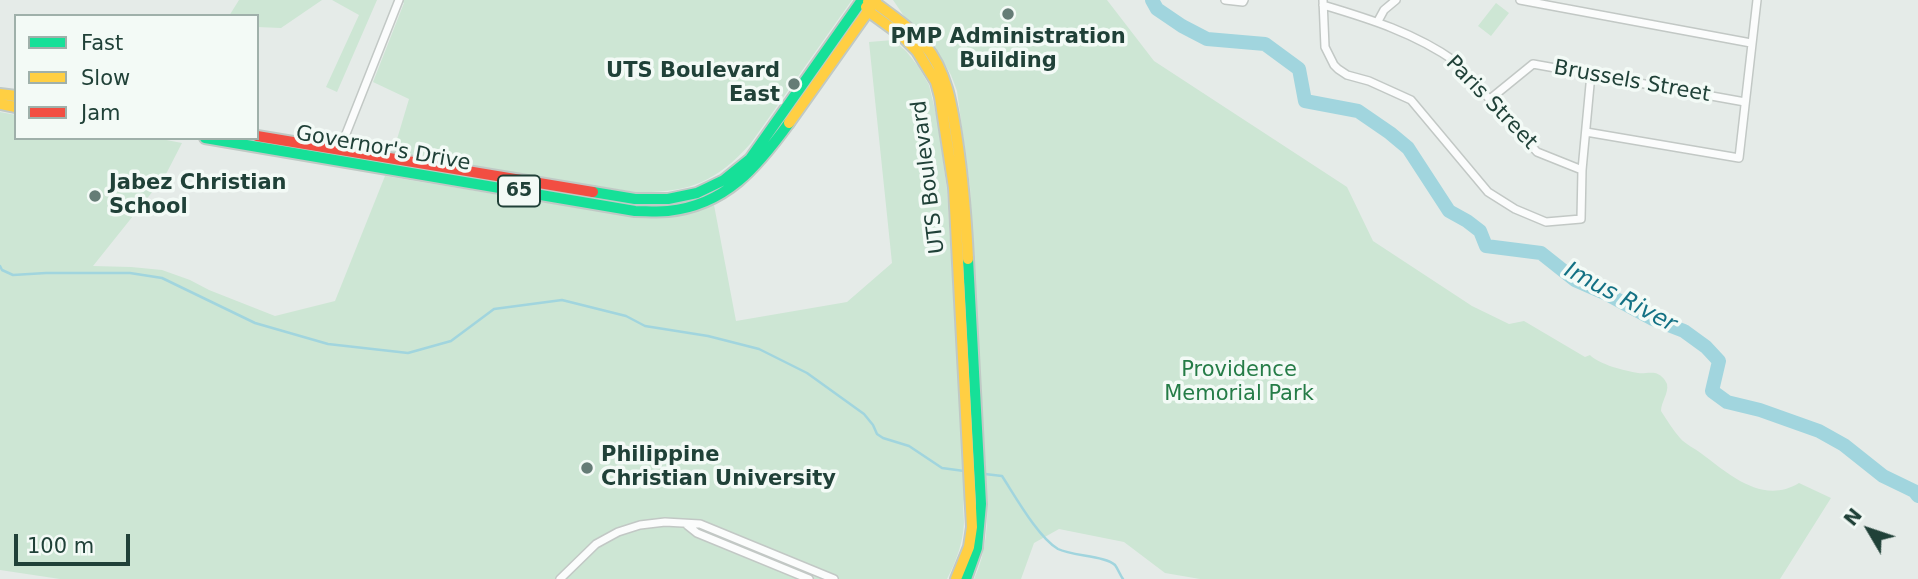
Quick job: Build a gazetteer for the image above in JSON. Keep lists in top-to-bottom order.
{
  "streets": {
    "main road": ["Governor's Drive", "UTS Boulevard", "65"],
    "street": ["Brussels Street", "Paris Street"]
  },
  "crossings": [
    ["Brussels Street", "Paris Street"],
    ["Governor's Drive", "UTS Boulevard"]
  ],
  "water": ["Imus River"],
  "parks": ["Providence Memorial Park"],
  "places": [
    "PMP Administration Building",
    "UTS Boulevard East",
    "Jabez Christian School",
    "Philippine Christian University"
  ],
  "legend": ["Fast", "Slow", "Jam"],
  "scale_bar": "100 m",
  "north": "top left"
}
